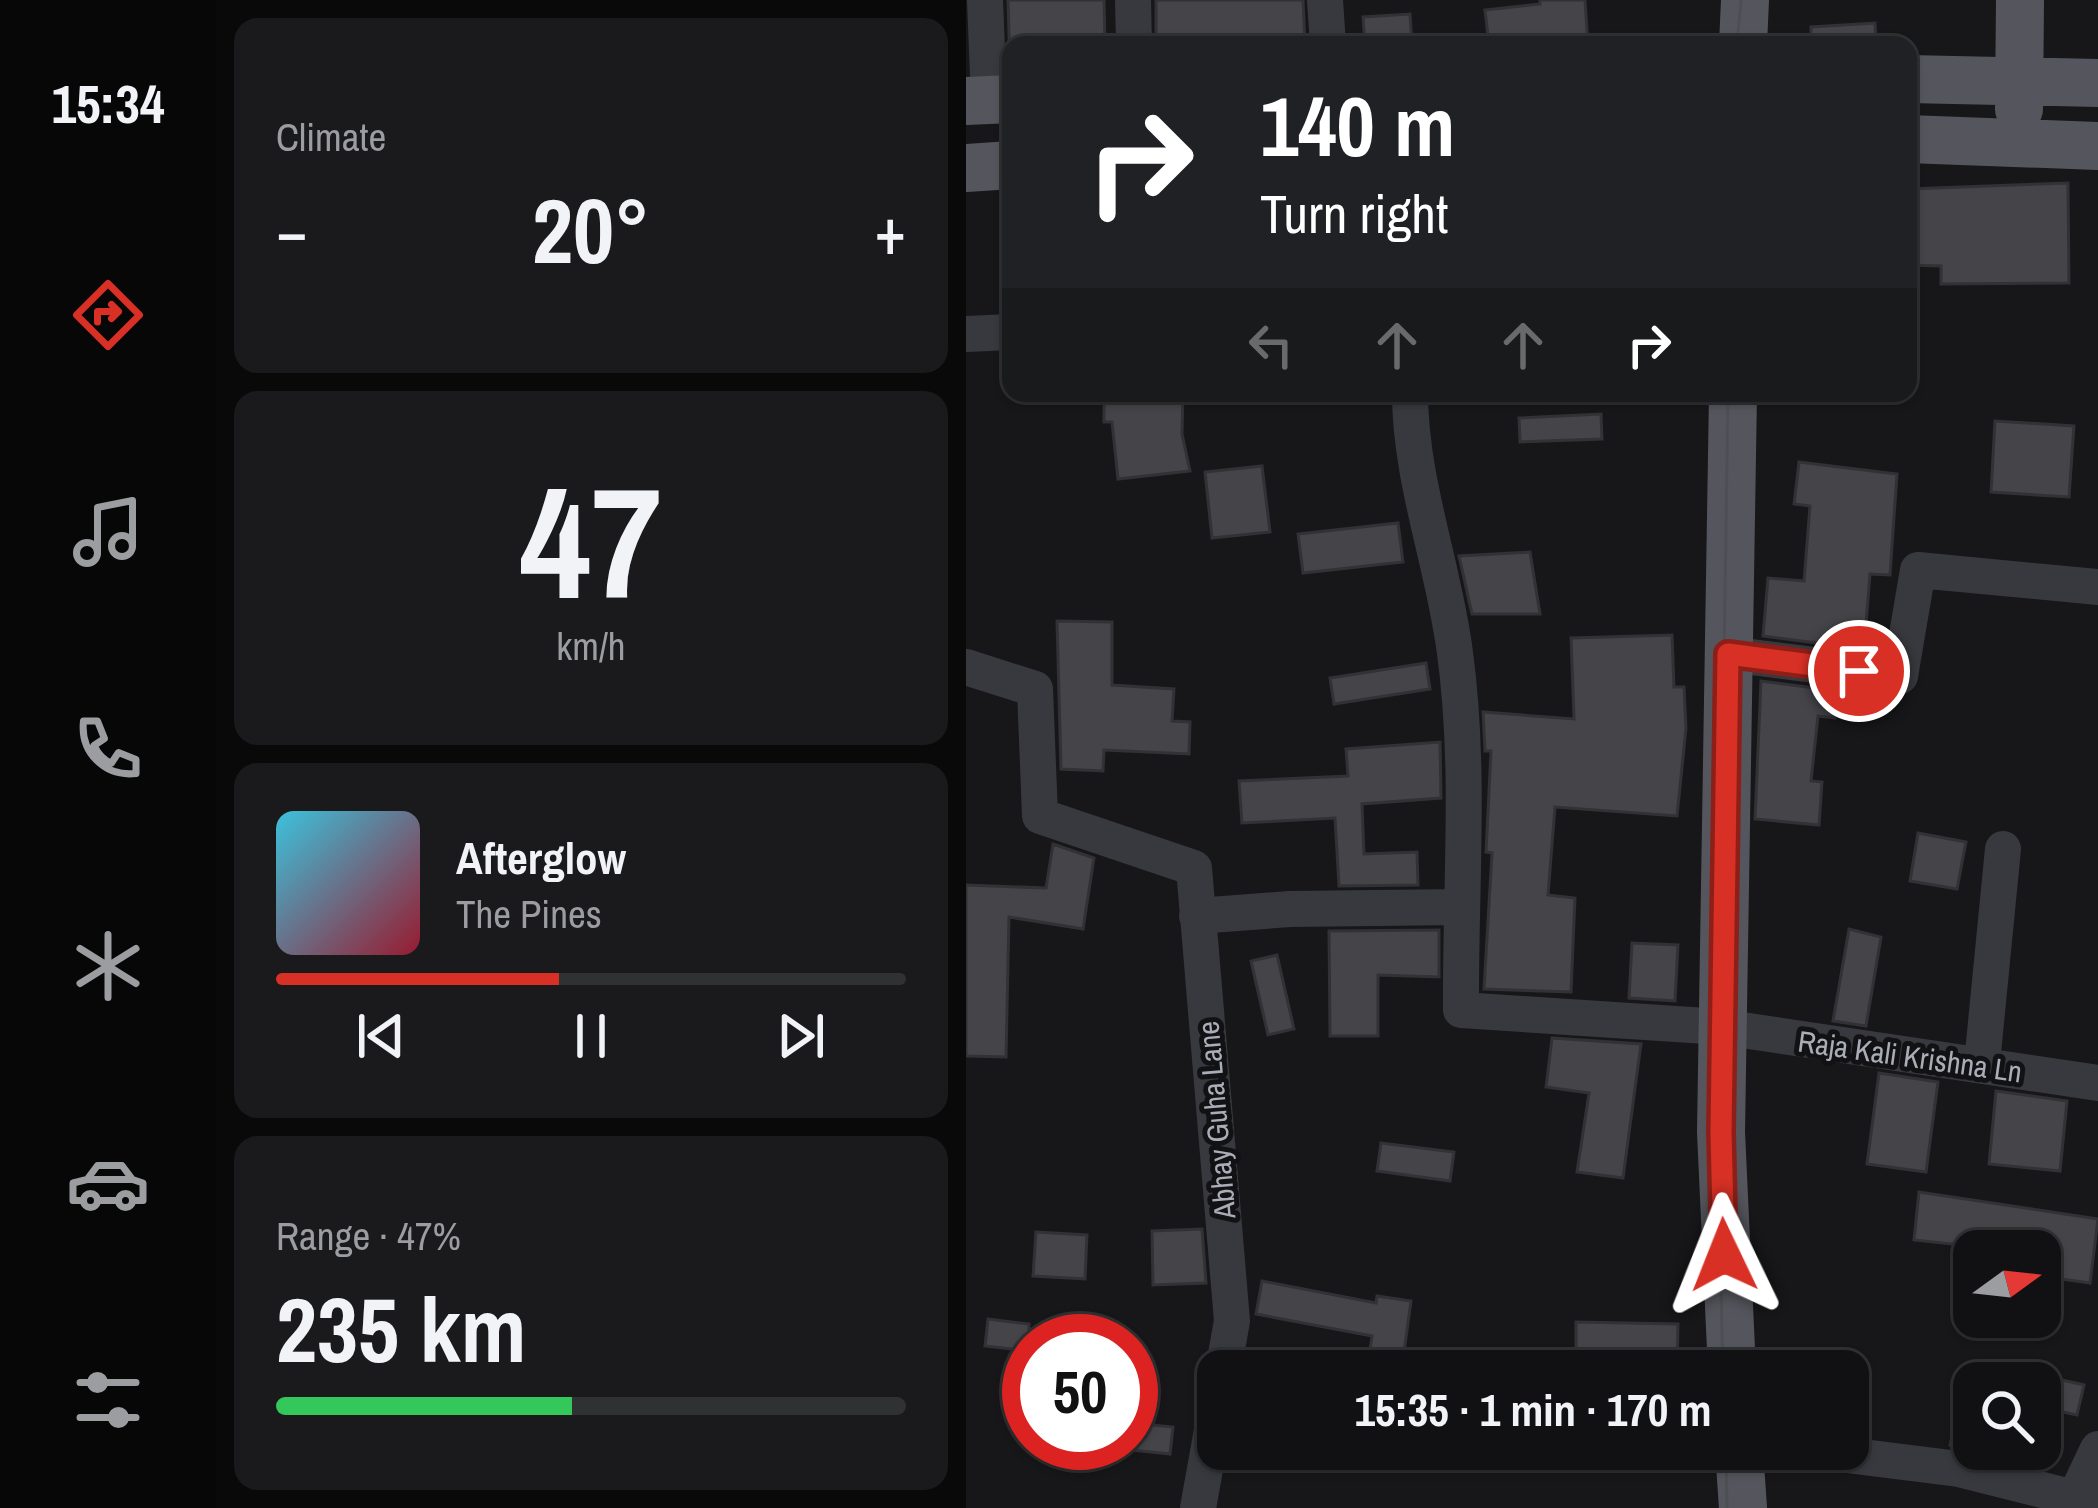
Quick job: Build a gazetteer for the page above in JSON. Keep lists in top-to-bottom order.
{
  "streets": {
    "street": ["Raja Kali Krishna Ln", "Abhay Guha Lane"]
  },
  "north": "right",
  "page": {
    "tabs": "15:34",
    "tile": [
      "Climate",
      ["47", "km/h"],
      ["Range · 47%", "235 km"]
    ],
    "turn": ["140 m", "Turn right"],
    "heat": ["−", "20°", "+"],
    "song": ["Afterglow", "The Pines"],
    "limit": "50",
    "trip": "15:35 · 1 min · 170 m"
  }
}
